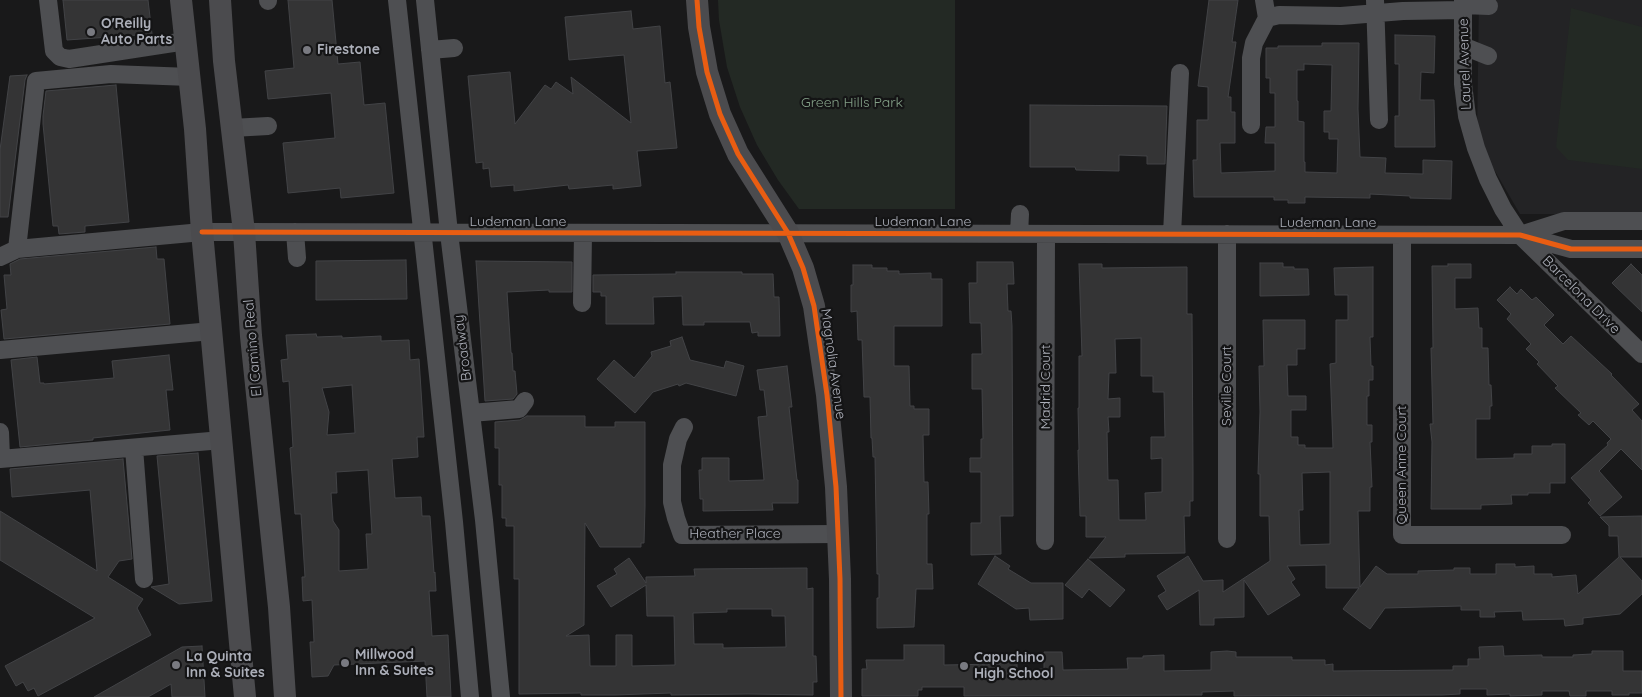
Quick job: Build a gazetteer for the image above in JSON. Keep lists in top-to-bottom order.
{
  "streets": {
    "main road": ["El Camino Real", "Magnolia Avenue"],
    "street": [
      "Laurel Avenue",
      "Ludeman Lane",
      "Barcelona Drive",
      "Broadway",
      "Seville Court",
      "Madrid Court",
      "Queen Anne Court",
      "Heather Place"
    ]
  },
  "crossings": [
    ["Laurel Avenue", "Ludeman Lane"],
    ["Laurel Avenue", "Barcelona Drive"],
    ["Ludeman Lane", "Barcelona Drive"],
    ["Ludeman Lane", "El Camino Real"],
    ["Ludeman Lane", "Broadway"],
    ["Ludeman Lane", "Magnolia Avenue"],
    ["Ludeman Lane", "Seville Court"],
    ["Ludeman Lane", "Madrid Court"],
    ["Ludeman Lane", "Queen Anne Court"],
    ["Magnolia Avenue", "Heather Place"]
  ],
  "parks": ["Green Hills Park"],
  "places": [
    "O'Reilly Auto Parts",
    "Firestone",
    "Millwood Inn & Suites",
    "La Quinta Inn & Suites",
    "Capuchino High School"
  ]
}
